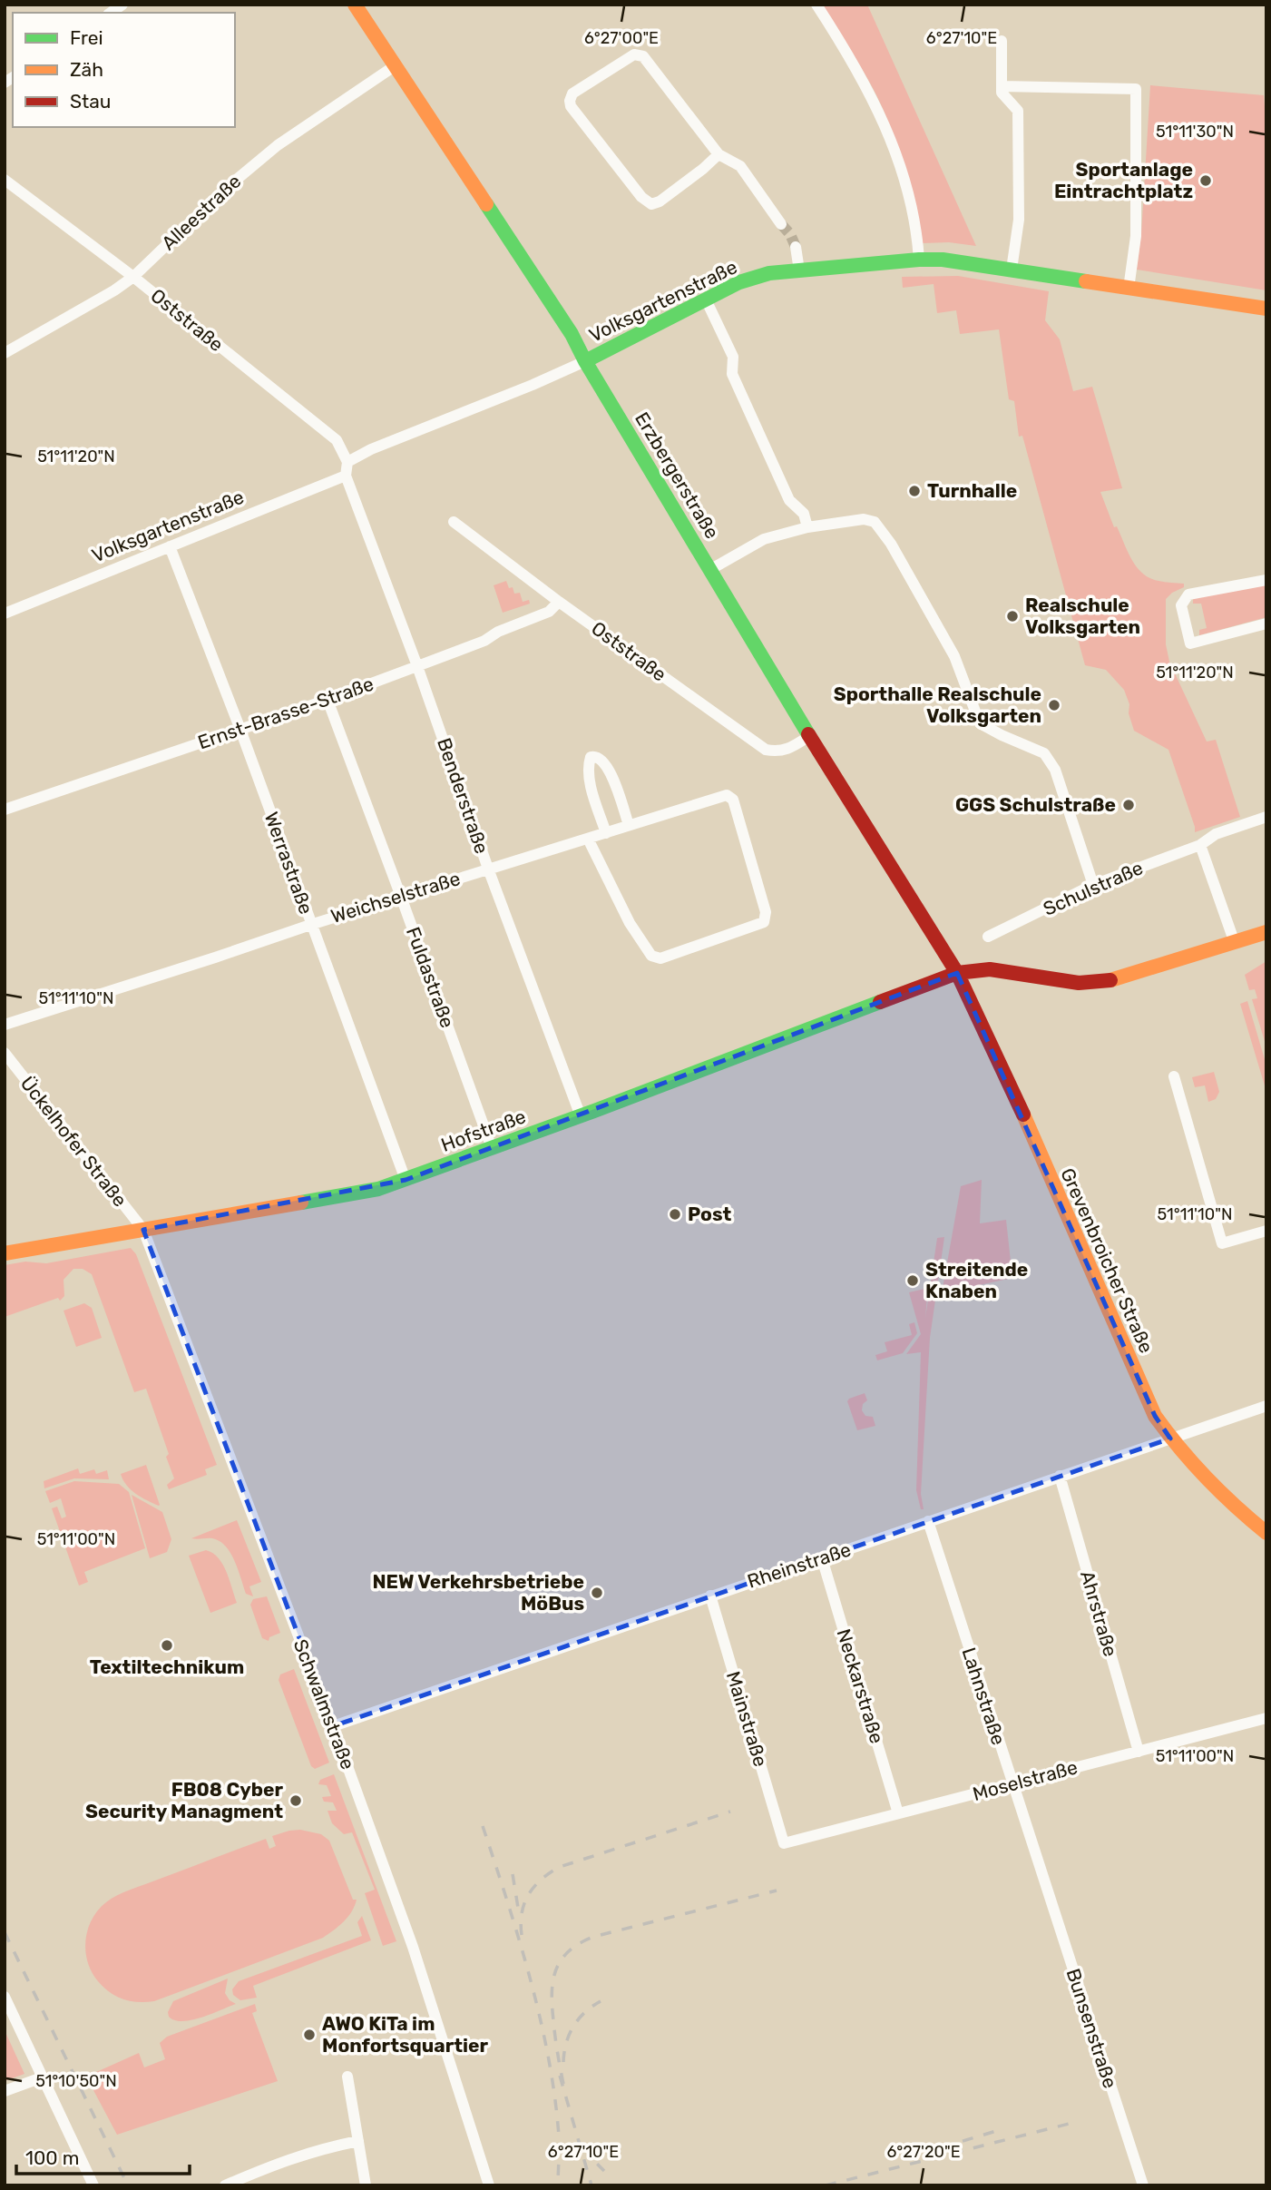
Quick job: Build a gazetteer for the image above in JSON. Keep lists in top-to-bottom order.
{
  "streets": {
    "street": [
      "Alleestraße",
      "Volksgartenstraße",
      "Oststraße",
      "Erzbergerstraße",
      "Ernst-Brasse-Straße",
      "Benderstraße",
      "Werrastraße",
      "Schulstraße",
      "Weichselstraße",
      "Fuldastraße",
      "Hofstraße",
      "Ückelhofer Straße",
      "Grevenbroicher Straße",
      "Rheinstraße",
      "Ahrstraße",
      "Neckarstraße",
      "Lahnstraße",
      "Schwalmstraße",
      "Mainstraße",
      "Moselstraße",
      "Bunsenstraße"
    ]
  },
  "crossings": [
    ["Alleestraße", "Oststraße"],
    ["Alleestraße", "Erzbergerstraße"],
    ["Volksgartenstraße", "Oststraße"],
    ["Volksgartenstraße", "Erzbergerstraße"],
    ["Volksgartenstraße", "Benderstraße"],
    ["Volksgartenstraße", "Werrastraße"],
    ["Oststraße", "Erzbergerstraße"],
    ["Oststraße", "Ernst-Brasse-Straße"],
    ["Erzbergerstraße", "Hofstraße"],
    ["Erzbergerstraße", "Grevenbroicher Straße"],
    ["Ernst-Brasse-Straße", "Benderstraße"],
    ["Ernst-Brasse-Straße", "Werrastraße"],
    ["Ernst-Brasse-Straße", "Fuldastraße"],
    ["Benderstraße", "Weichselstraße"],
    ["Benderstraße", "Hofstraße"],
    ["Werrastraße", "Weichselstraße"],
    ["Werrastraße", "Hofstraße"],
    ["Weichselstraße", "Fuldastraße"],
    ["Fuldastraße", "Hofstraße"],
    ["Hofstraße", "Ückelhofer Straße"],
    ["Hofstraße", "Grevenbroicher Straße"],
    ["Hofstraße", "Schwalmstraße"],
    ["Ückelhofer Straße", "Schwalmstraße"],
    ["Grevenbroicher Straße", "Rheinstraße"],
    ["Rheinstraße", "Ahrstraße"],
    ["Rheinstraße", "Neckarstraße"],
    ["Rheinstraße", "Lahnstraße"],
    ["Rheinstraße", "Schwalmstraße"],
    ["Rheinstraße", "Mainstraße"],
    ["Ahrstraße", "Moselstraße"],
    ["Neckarstraße", "Moselstraße"],
    ["Lahnstraße", "Moselstraße"],
    ["Lahnstraße", "Bunsenstraße"],
    ["Mainstraße", "Moselstraße"]
  ],
  "places": [
    "Sportanlage Eintrachtplatz",
    "Turnhalle",
    "Realschule Volksgarten",
    "Sporthalle Realschule Volksgarten",
    "GGS Schulstraße",
    "Post",
    "Streitende Knaben",
    "NEW Verkehrsbetriebe MöBus",
    "Textiltechnikum",
    "FB08 Cyber Security Managment",
    "AWO KiTa im Monfortsquartier"
  ],
  "legend": ["Frei", "Zäh", "Stau"],
  "scale_bar": "100 m",
  "coordinates": [
    "6°27'00\"E",
    "6°27'10\"E",
    "51°11'30\"N",
    "51°11'20\"N",
    "51°11'10\"N",
    "51°11'00\"N",
    "51°10'50\"N",
    "6°27'20\"E"
  ]
}
